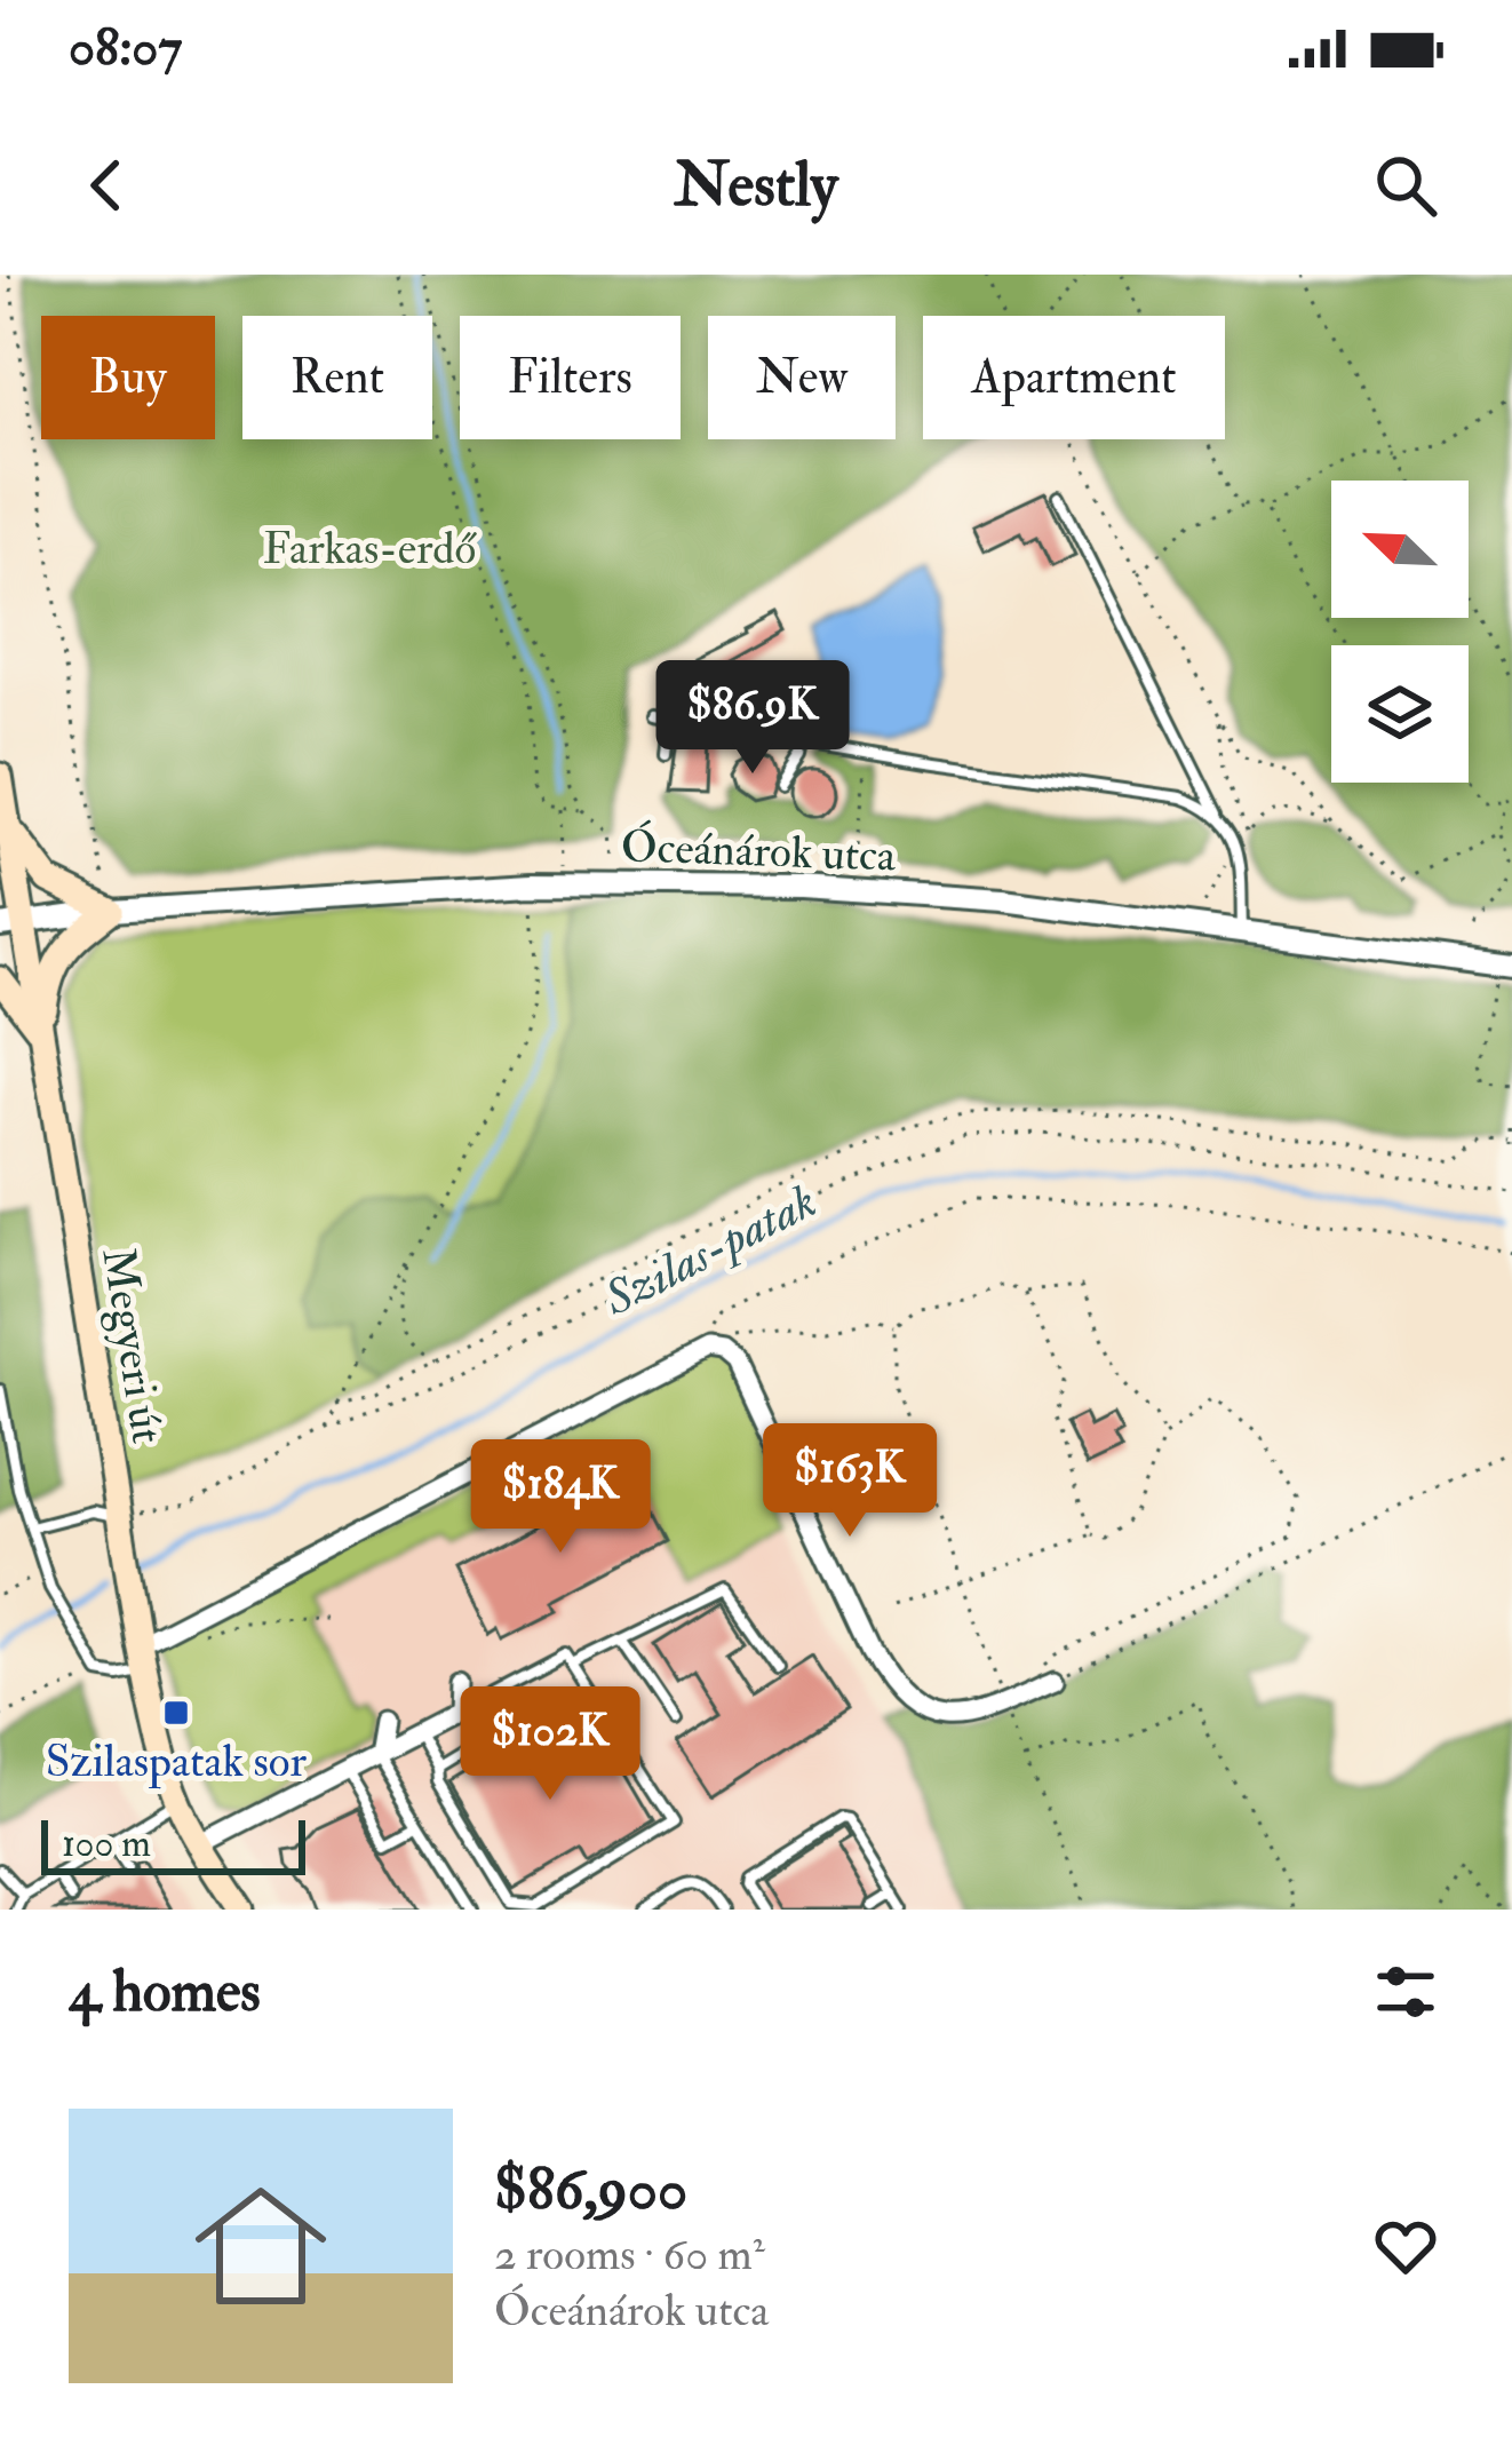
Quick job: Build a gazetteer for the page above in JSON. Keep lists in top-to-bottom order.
{
  "streets": {
    "main road": ["Megyeri út"],
    "street": ["Óceánárok utca"]
  },
  "crossings": [
    ["Óceánárok utca", "Megyeri út"]
  ],
  "water": ["Szilas-patak"],
  "parks": ["Farkas-erdő"],
  "places": {
    "transit": ["Szilaspatak sor"]
  },
  "scale_bar": "100 m",
  "north": "top left",
  "page": {
    "status": "08:07",
    "header": "Nestly",
    "chip": [
      "Buy",
      "Rent",
      "Filters",
      "New",
      "Apartment"
    ],
    "price": [
      "$86.9K",
      "$163K",
      "$184K",
      "$102K"
    ],
    "scale": "100 m",
    "heading": "4 homes",
    "list": [
      {
        "name": "$86,900",
        "note": "2 rooms · 60 m² · Óceánárok utca"
      }
    ]
  }
}
